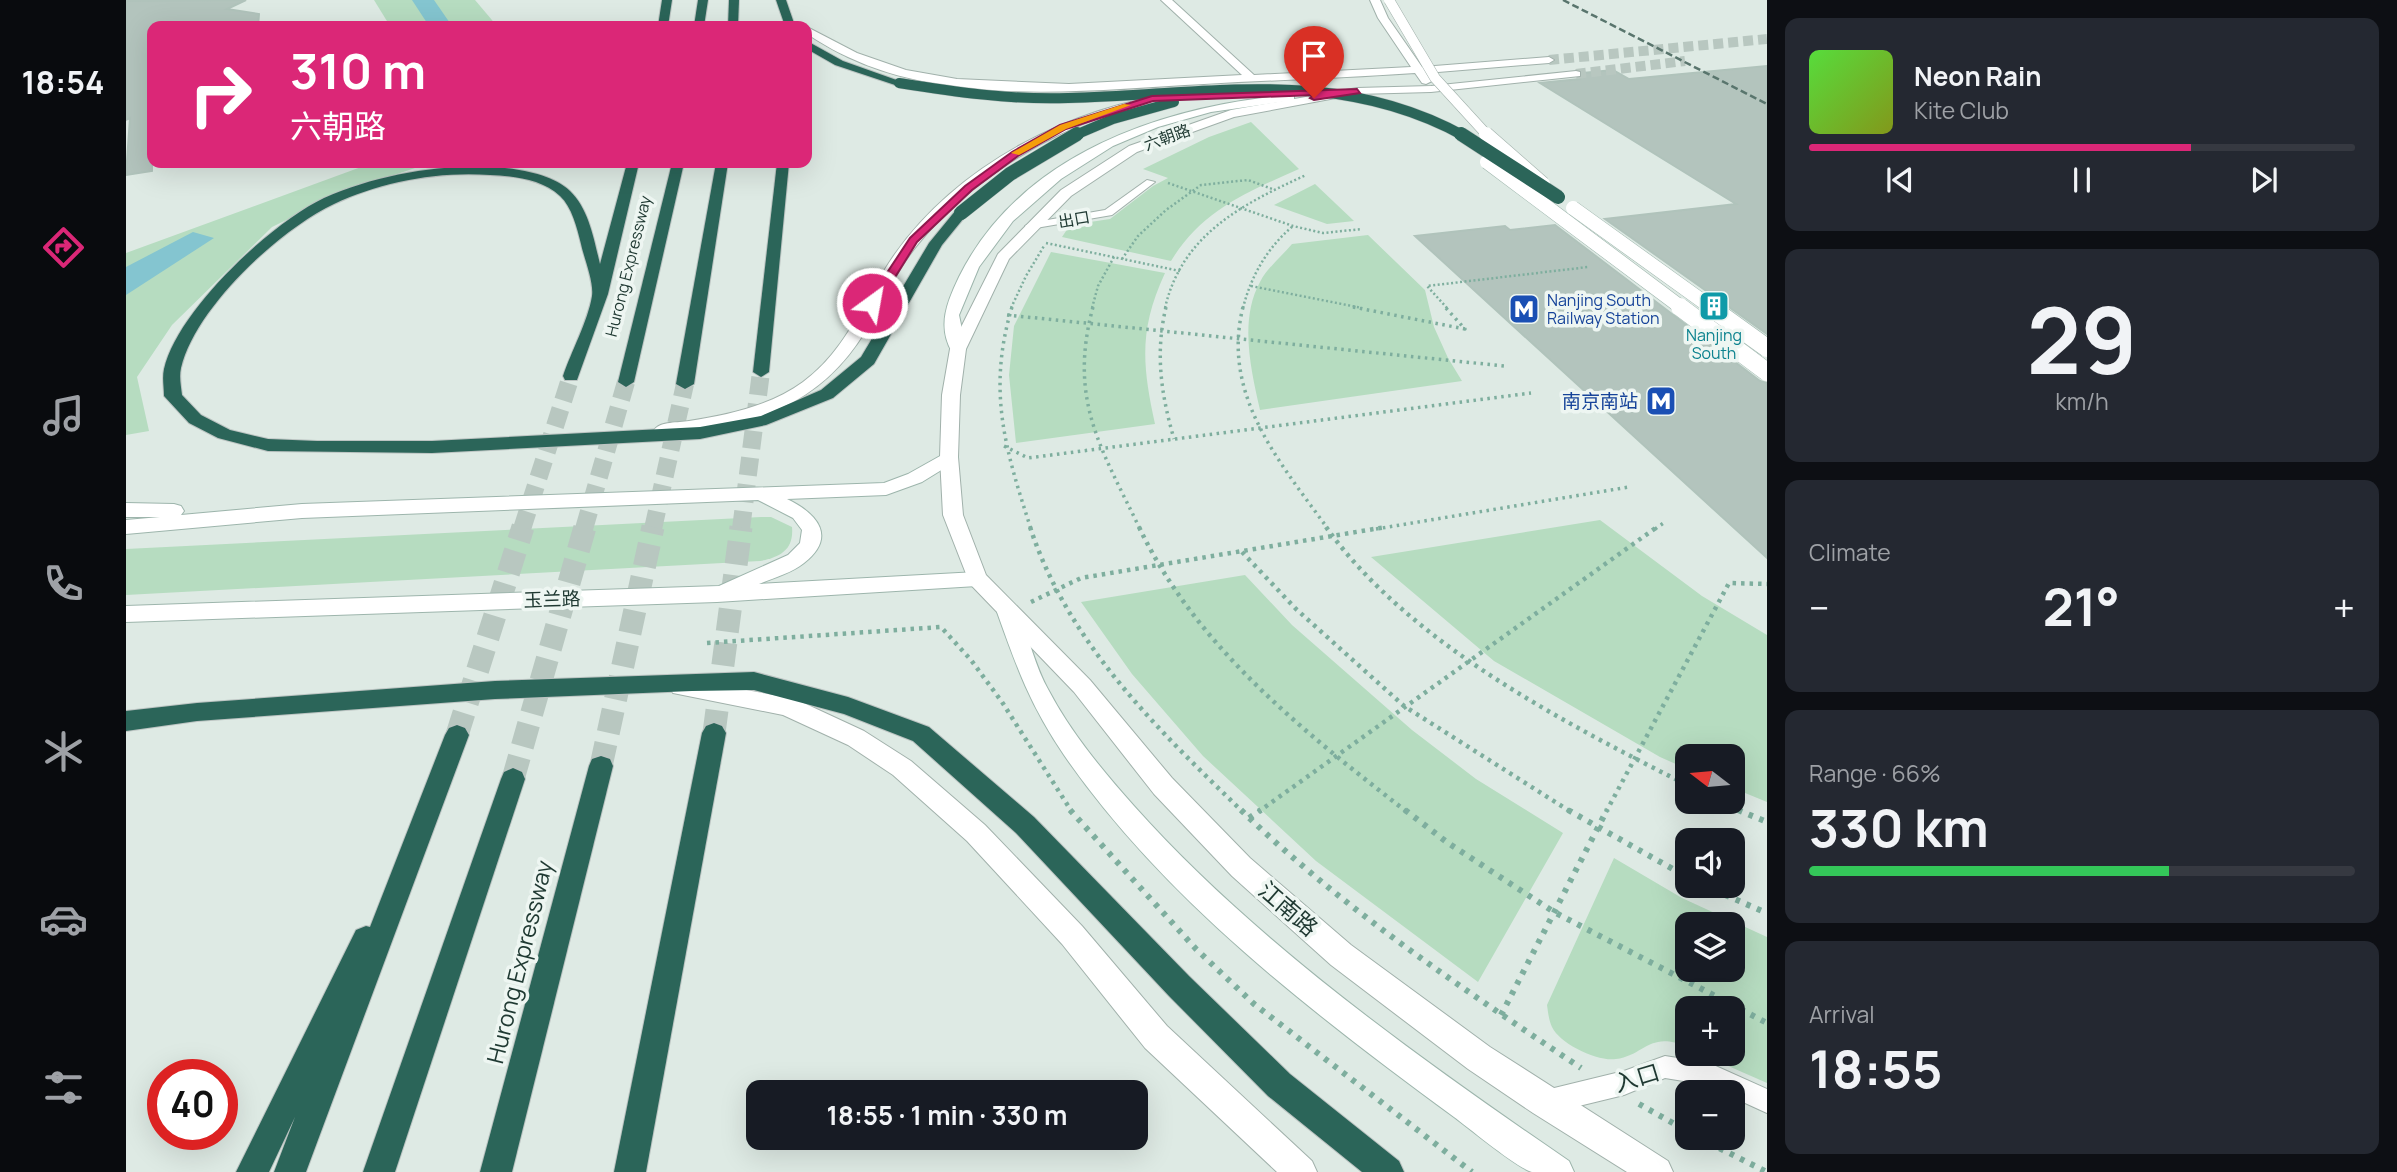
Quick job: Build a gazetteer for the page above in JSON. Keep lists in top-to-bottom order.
{
  "streets": {
    "highway": ["Hurong Expressway"],
    "street": ["六朝路", "玉兰路", "江南路"],
    "lane": ["出口", "入口"]
  },
  "crossings": [
    ["六朝路", "出口"],
    ["六朝路", "玉兰路"],
    ["六朝路", "江南路"],
    ["玉兰路", "江南路"],
    ["江南路", "入口"]
  ],
  "places": {
    "building": ["Nanjing South"],
    "metro station": ["Nanjing South Railway Station", "南京南站"]
  },
  "north": "left",
  "page": {
    "tabs": "18:54",
    "turn": ["310 m", "六朝路"],
    "song": ["Neon Rain", "Kite Club"],
    "tile": [
      ["29", "km/h"],
      "Climate",
      ["Range · 66%", "330 km"],
      ["Arrival", "18:55"]
    ],
    "heat": ["−", "21°", "+"],
    "map_buttons": ["+", "−"],
    "limit": "40",
    "trip": "18:55 · 1 min · 330 m"
  }
}
